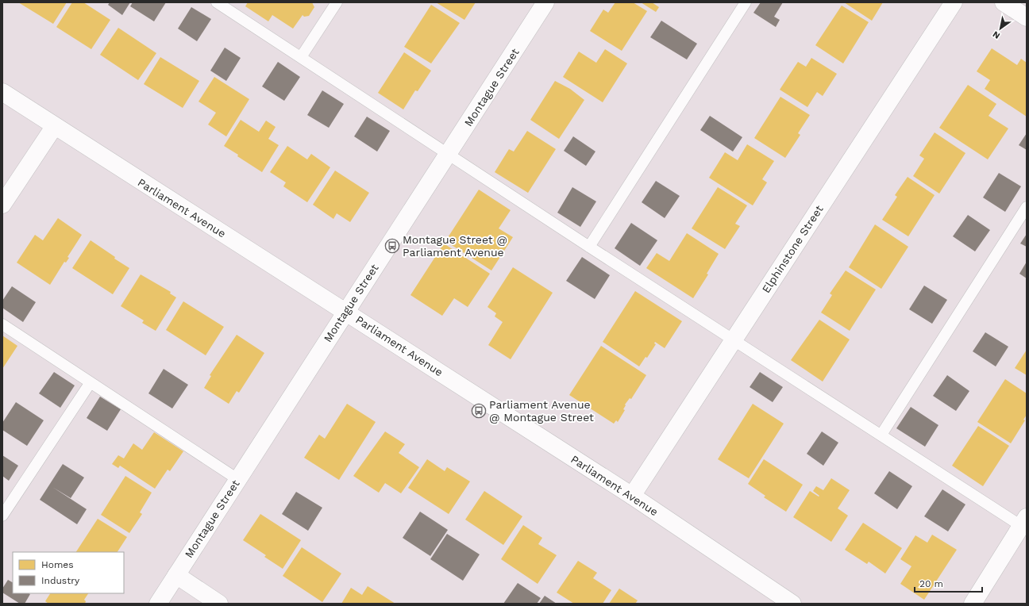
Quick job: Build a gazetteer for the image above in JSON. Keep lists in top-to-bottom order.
{
  "streets": {
    "street": ["Montague Street", "Parliament Avenue", "Elphinstone Street"]
  },
  "crossings": [
    ["Montague Street", "Parliament Avenue"],
    ["Parliament Avenue", "Elphinstone Street"]
  ],
  "places": {
    "bus stop": ["Montague Street @ Parliament Avenue", "Parliament Avenue @ Montague Street"]
  },
  "legend": ["Homes", "Industry"],
  "scale_bar": "20 m",
  "north": "bottom left"
}
